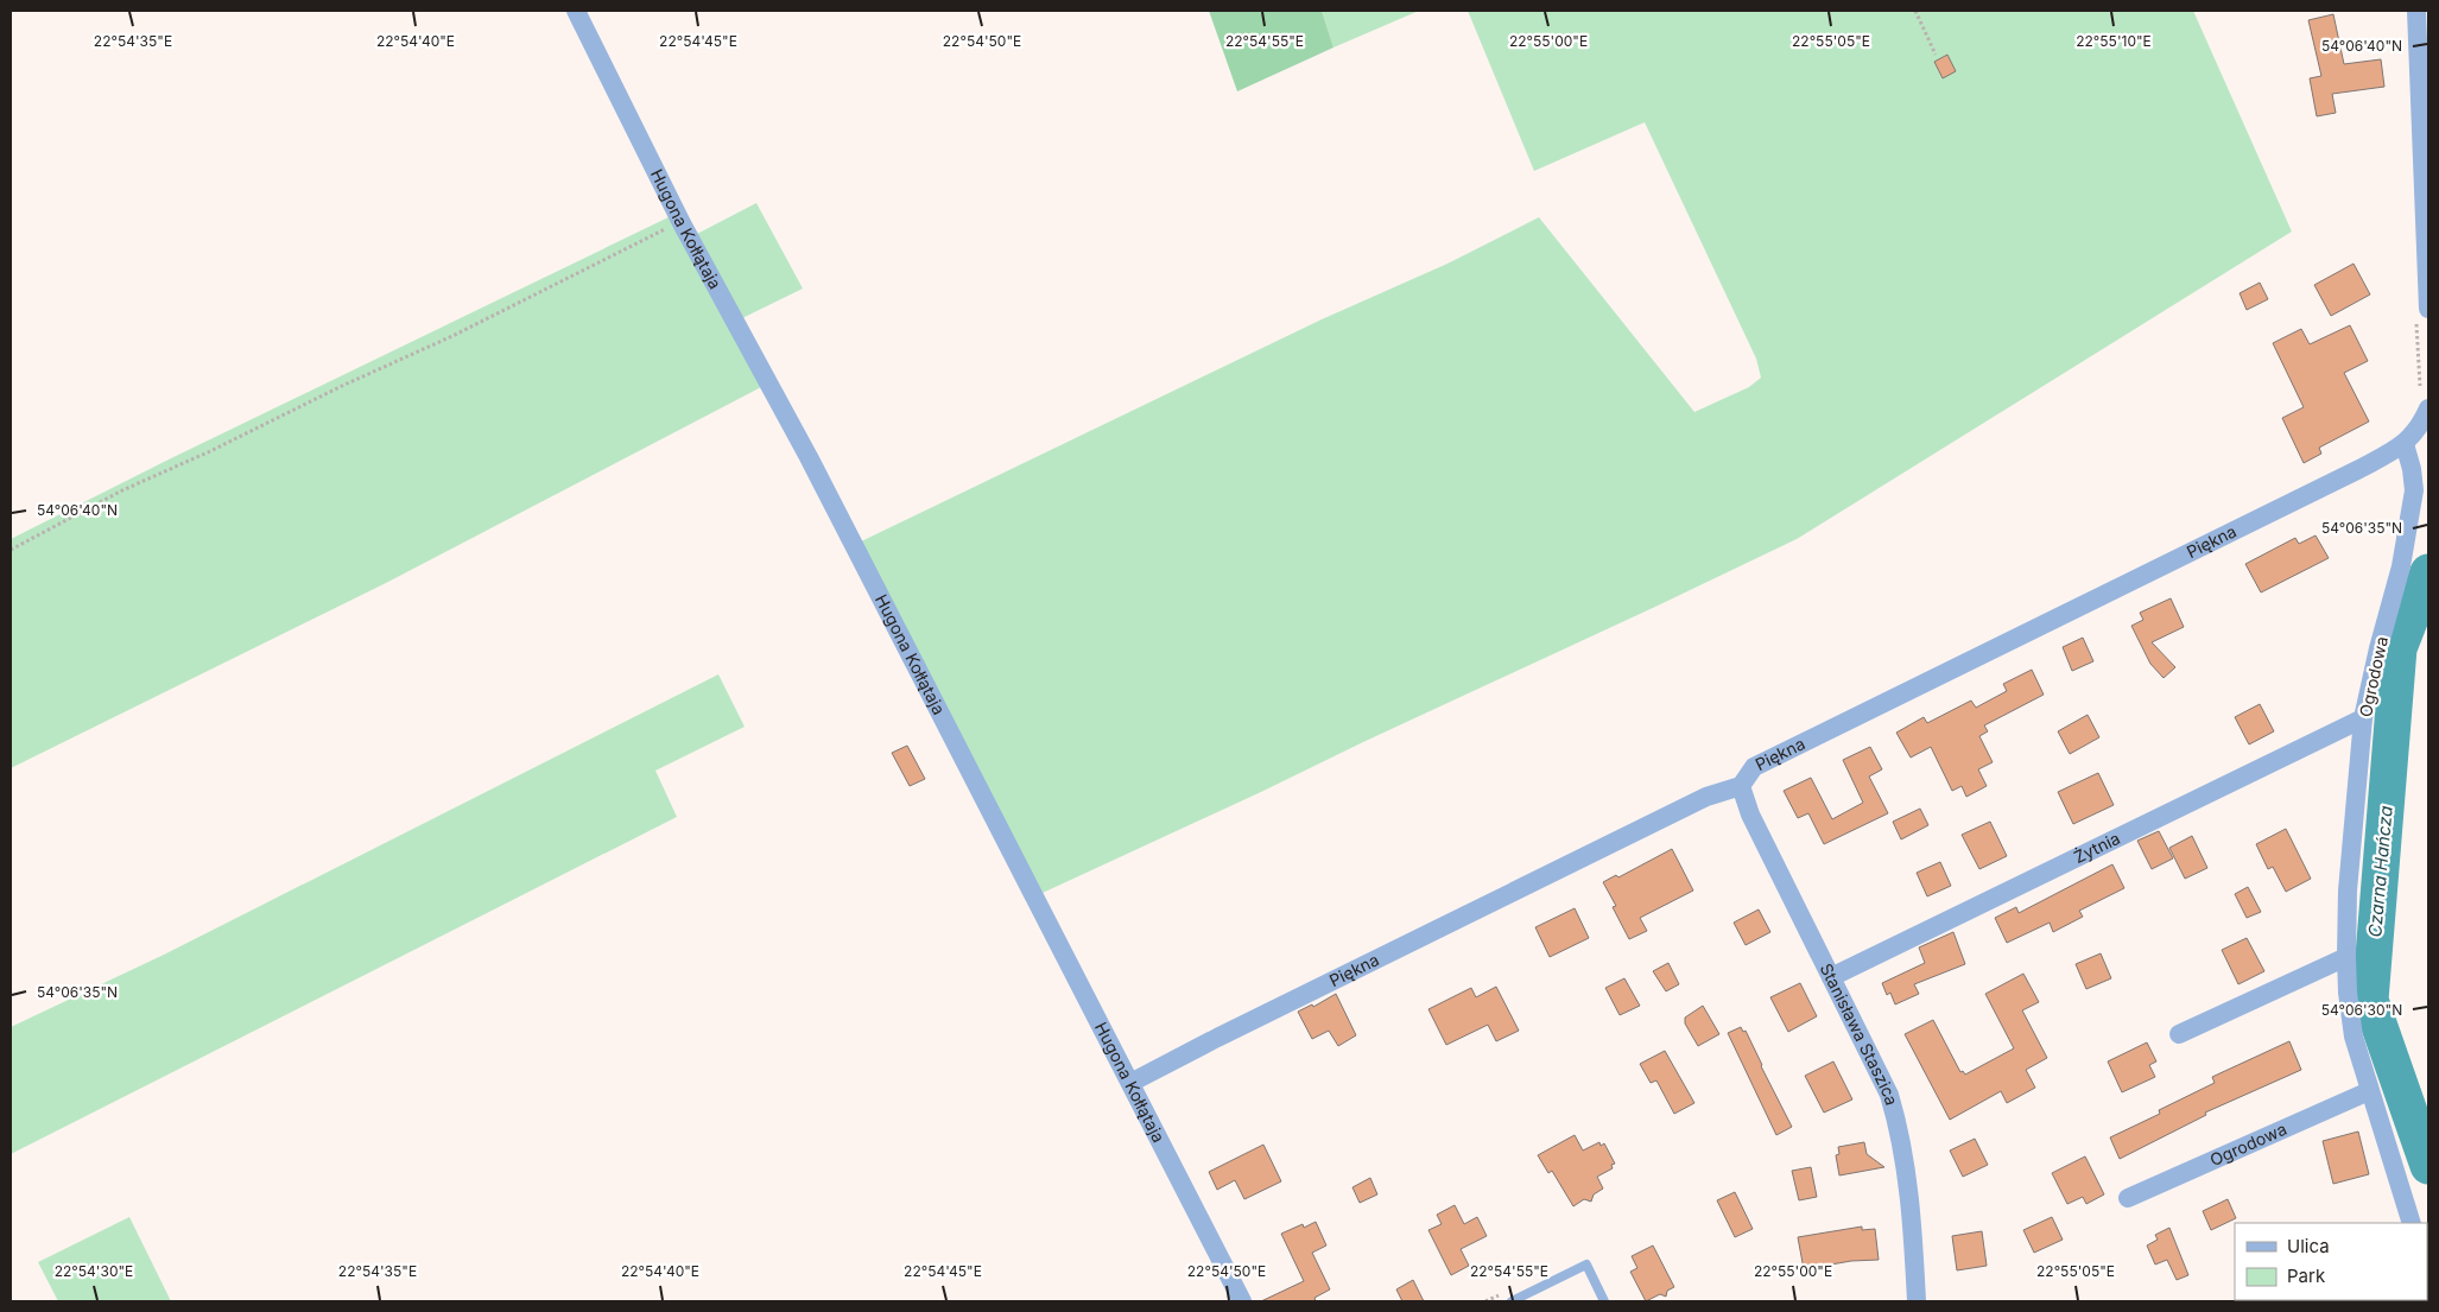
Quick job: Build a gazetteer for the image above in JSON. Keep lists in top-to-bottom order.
{
  "streets": {
    "street": [
      "Hugona Kołłątaja",
      "Piękna",
      "Ogrodowa",
      "Żytnia",
      "Stanisława Staszica"
    ]
  },
  "crossings": [
    ["Hugona Kołłątaja", "Piękna"],
    ["Piękna", "Ogrodowa"],
    ["Piękna", "Stanisława Staszica"],
    ["Ogrodowa", "Żytnia"],
    ["Żytnia", "Stanisława Staszica"]
  ],
  "water": ["Czarna Hańcza"],
  "legend": ["Ulica", "Park"],
  "coordinates": [
    "22°54'35\"E",
    "22°54'40\"E",
    "22°54'45\"E",
    "22°54'50\"E",
    "22°54'55\"E",
    "22°55'00\"E",
    "22°55'05\"E",
    "22°55'10\"E",
    "54°06'40\"N",
    "54°06'35\"N",
    "54°06'30\"N",
    "22°54'30\"E"
  ]
}
